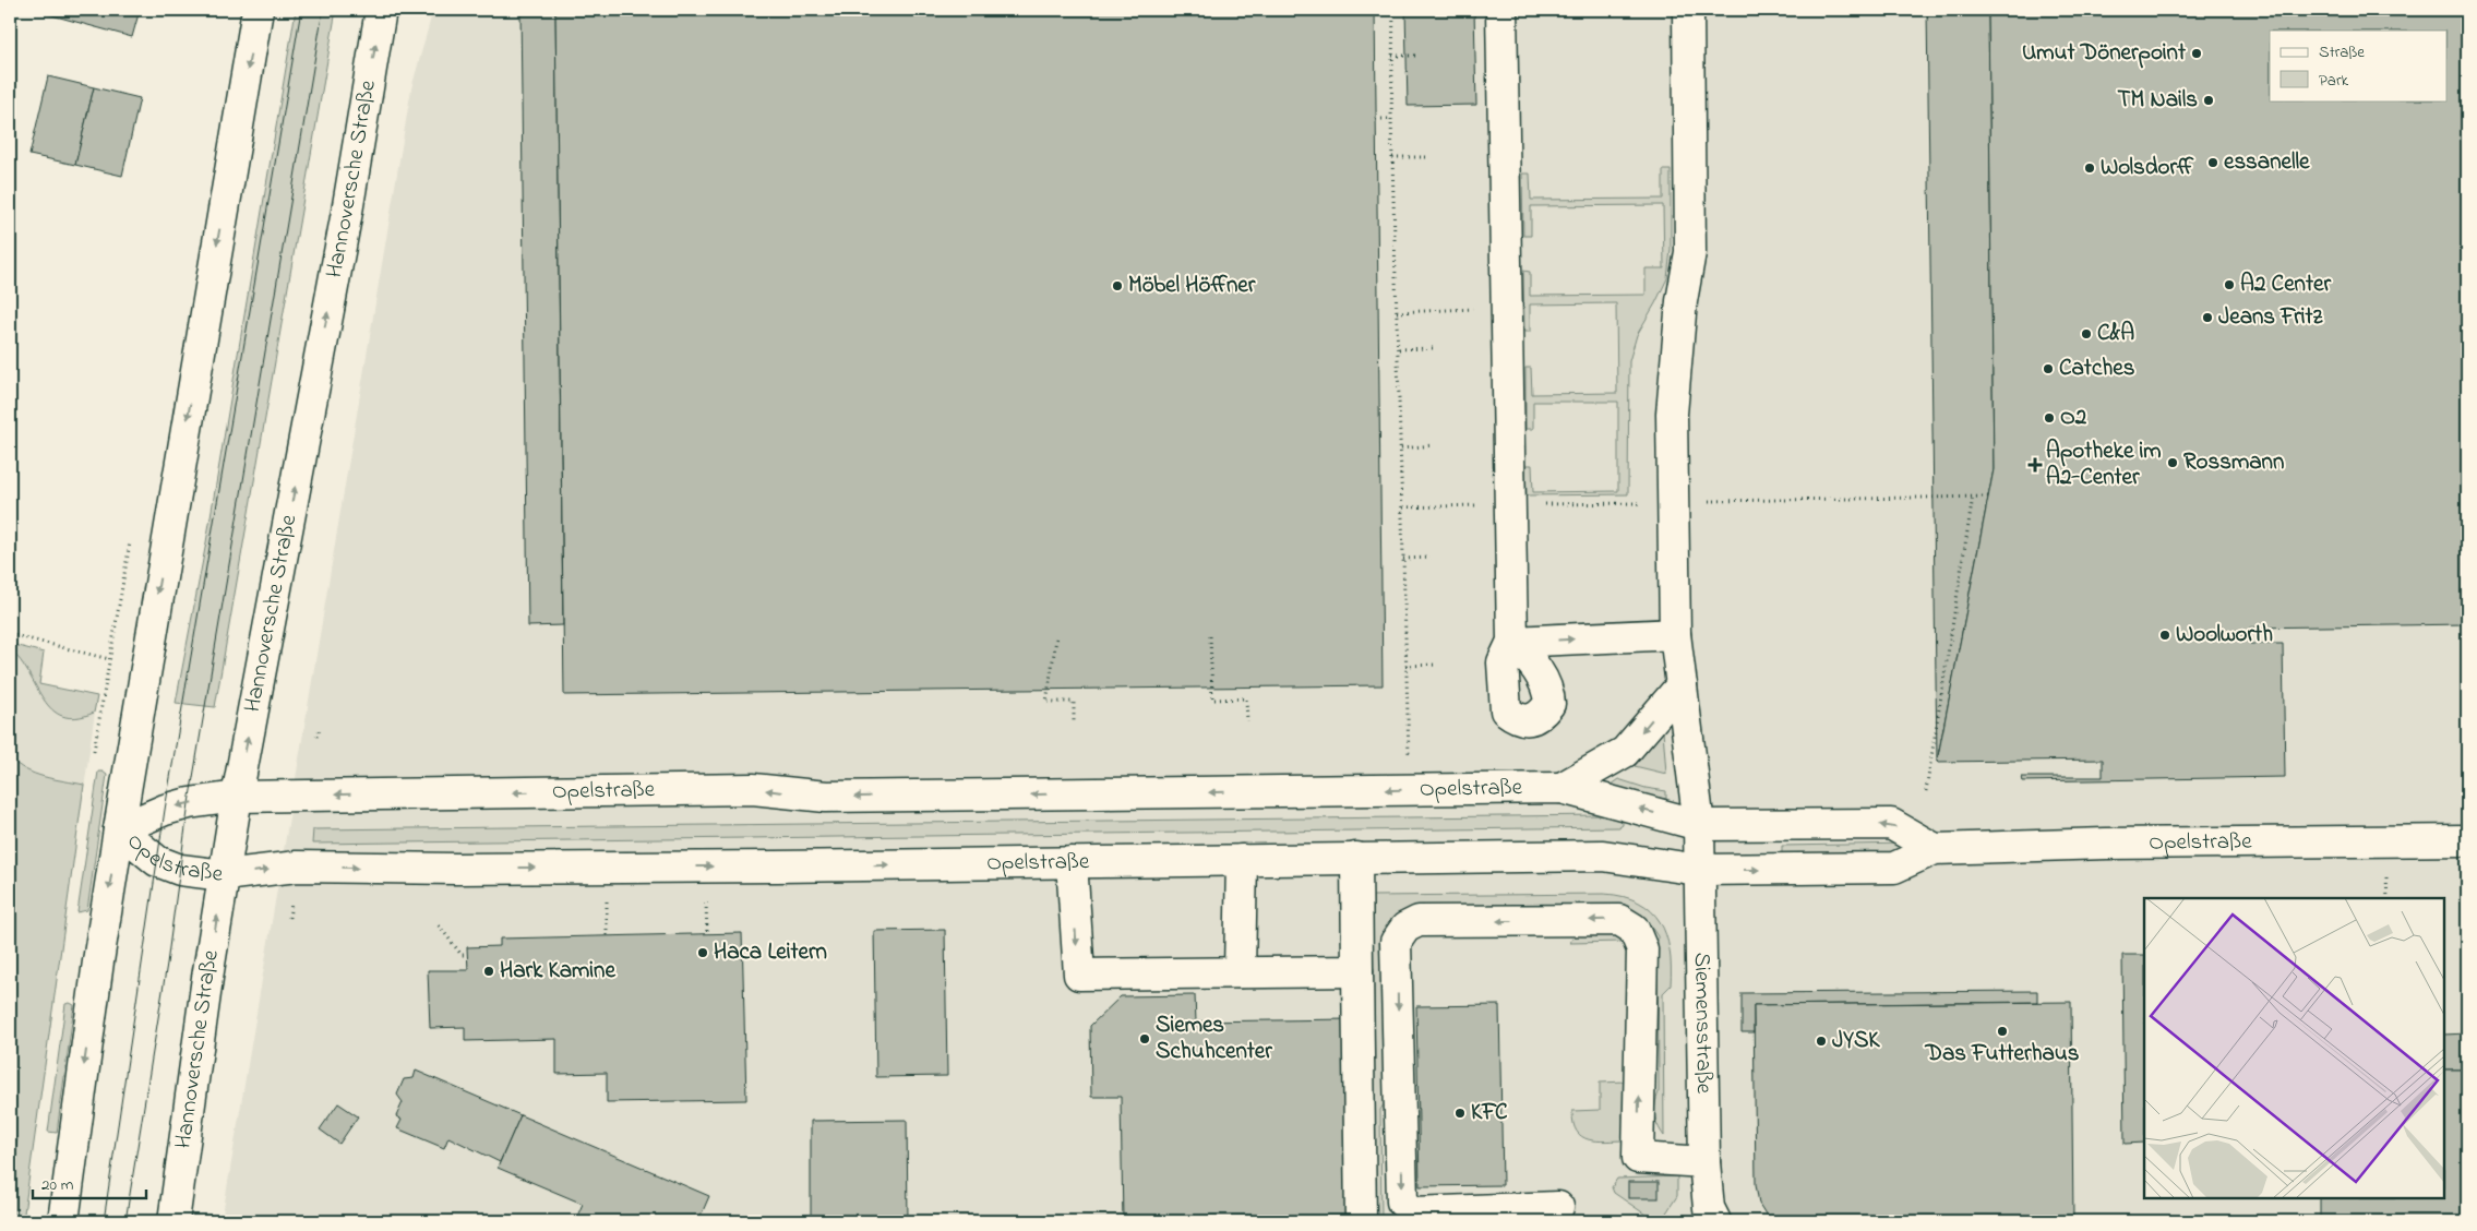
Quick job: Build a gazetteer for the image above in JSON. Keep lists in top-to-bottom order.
{
  "streets": {
    "street": ["Hannoversche Straße", "Opelstraße", "Siemensstraße"]
  },
  "crossings": [
    ["Hannoversche Straße", "Opelstraße"],
    ["Opelstraße", "Siemensstraße"]
  ],
  "places": {
    "other": [
      "Umut Dönerpoint",
      "TM Nails",
      "essanelle",
      "Wolsdorff",
      "A2 Center",
      "Möbel Höffner",
      "Jeans Fritz",
      "C&A",
      "Catches",
      "O2",
      "Rossmann",
      "Woolworth",
      "Haca Leitern",
      "Hark Kamine",
      "Das Futterhaus",
      "Siemes Schuhcenter",
      "JYSK",
      "KFC"
    ],
    "health": ["Apotheke im A2-Center"]
  },
  "legend": ["Straße", "Park"],
  "scale_bar": "20 m"
}
